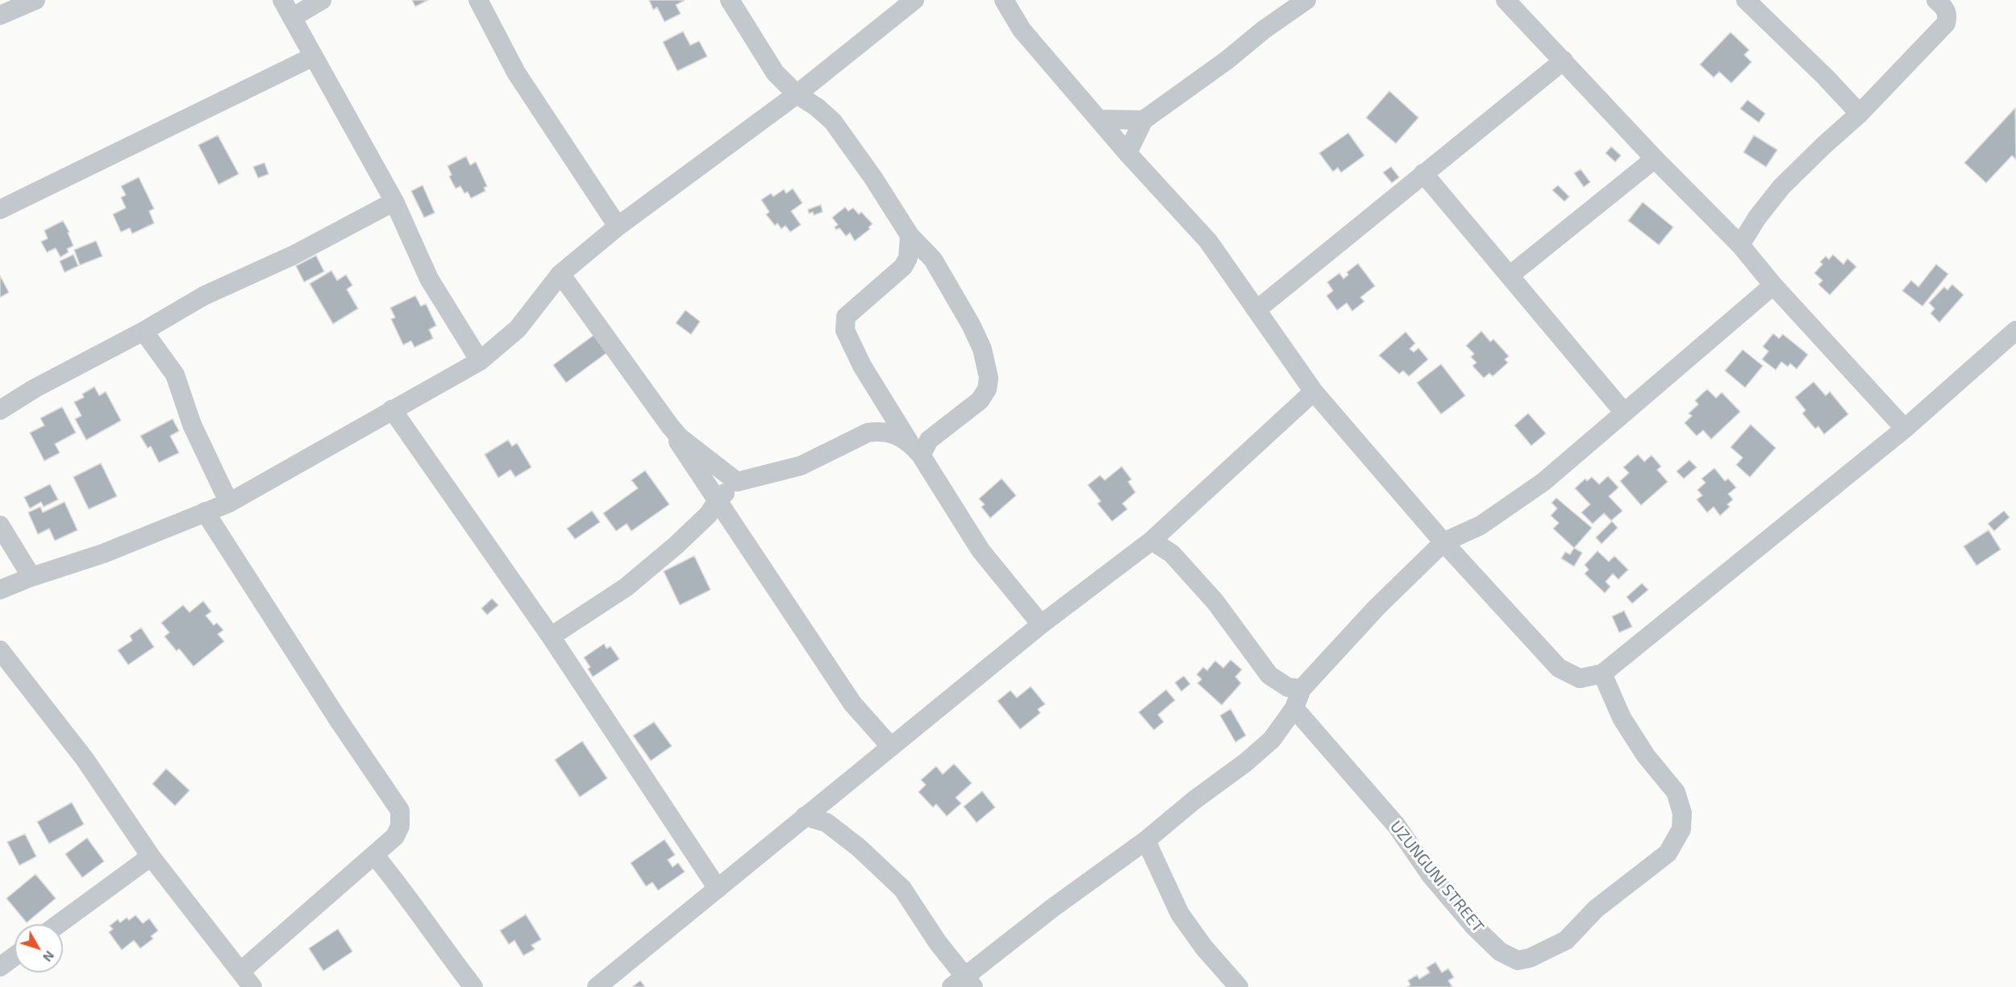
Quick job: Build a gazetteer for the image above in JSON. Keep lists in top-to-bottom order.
{
  "streets": {
    "street": ["UZUNGUNI STREET"]
  },
  "north": "bottom right"
}
